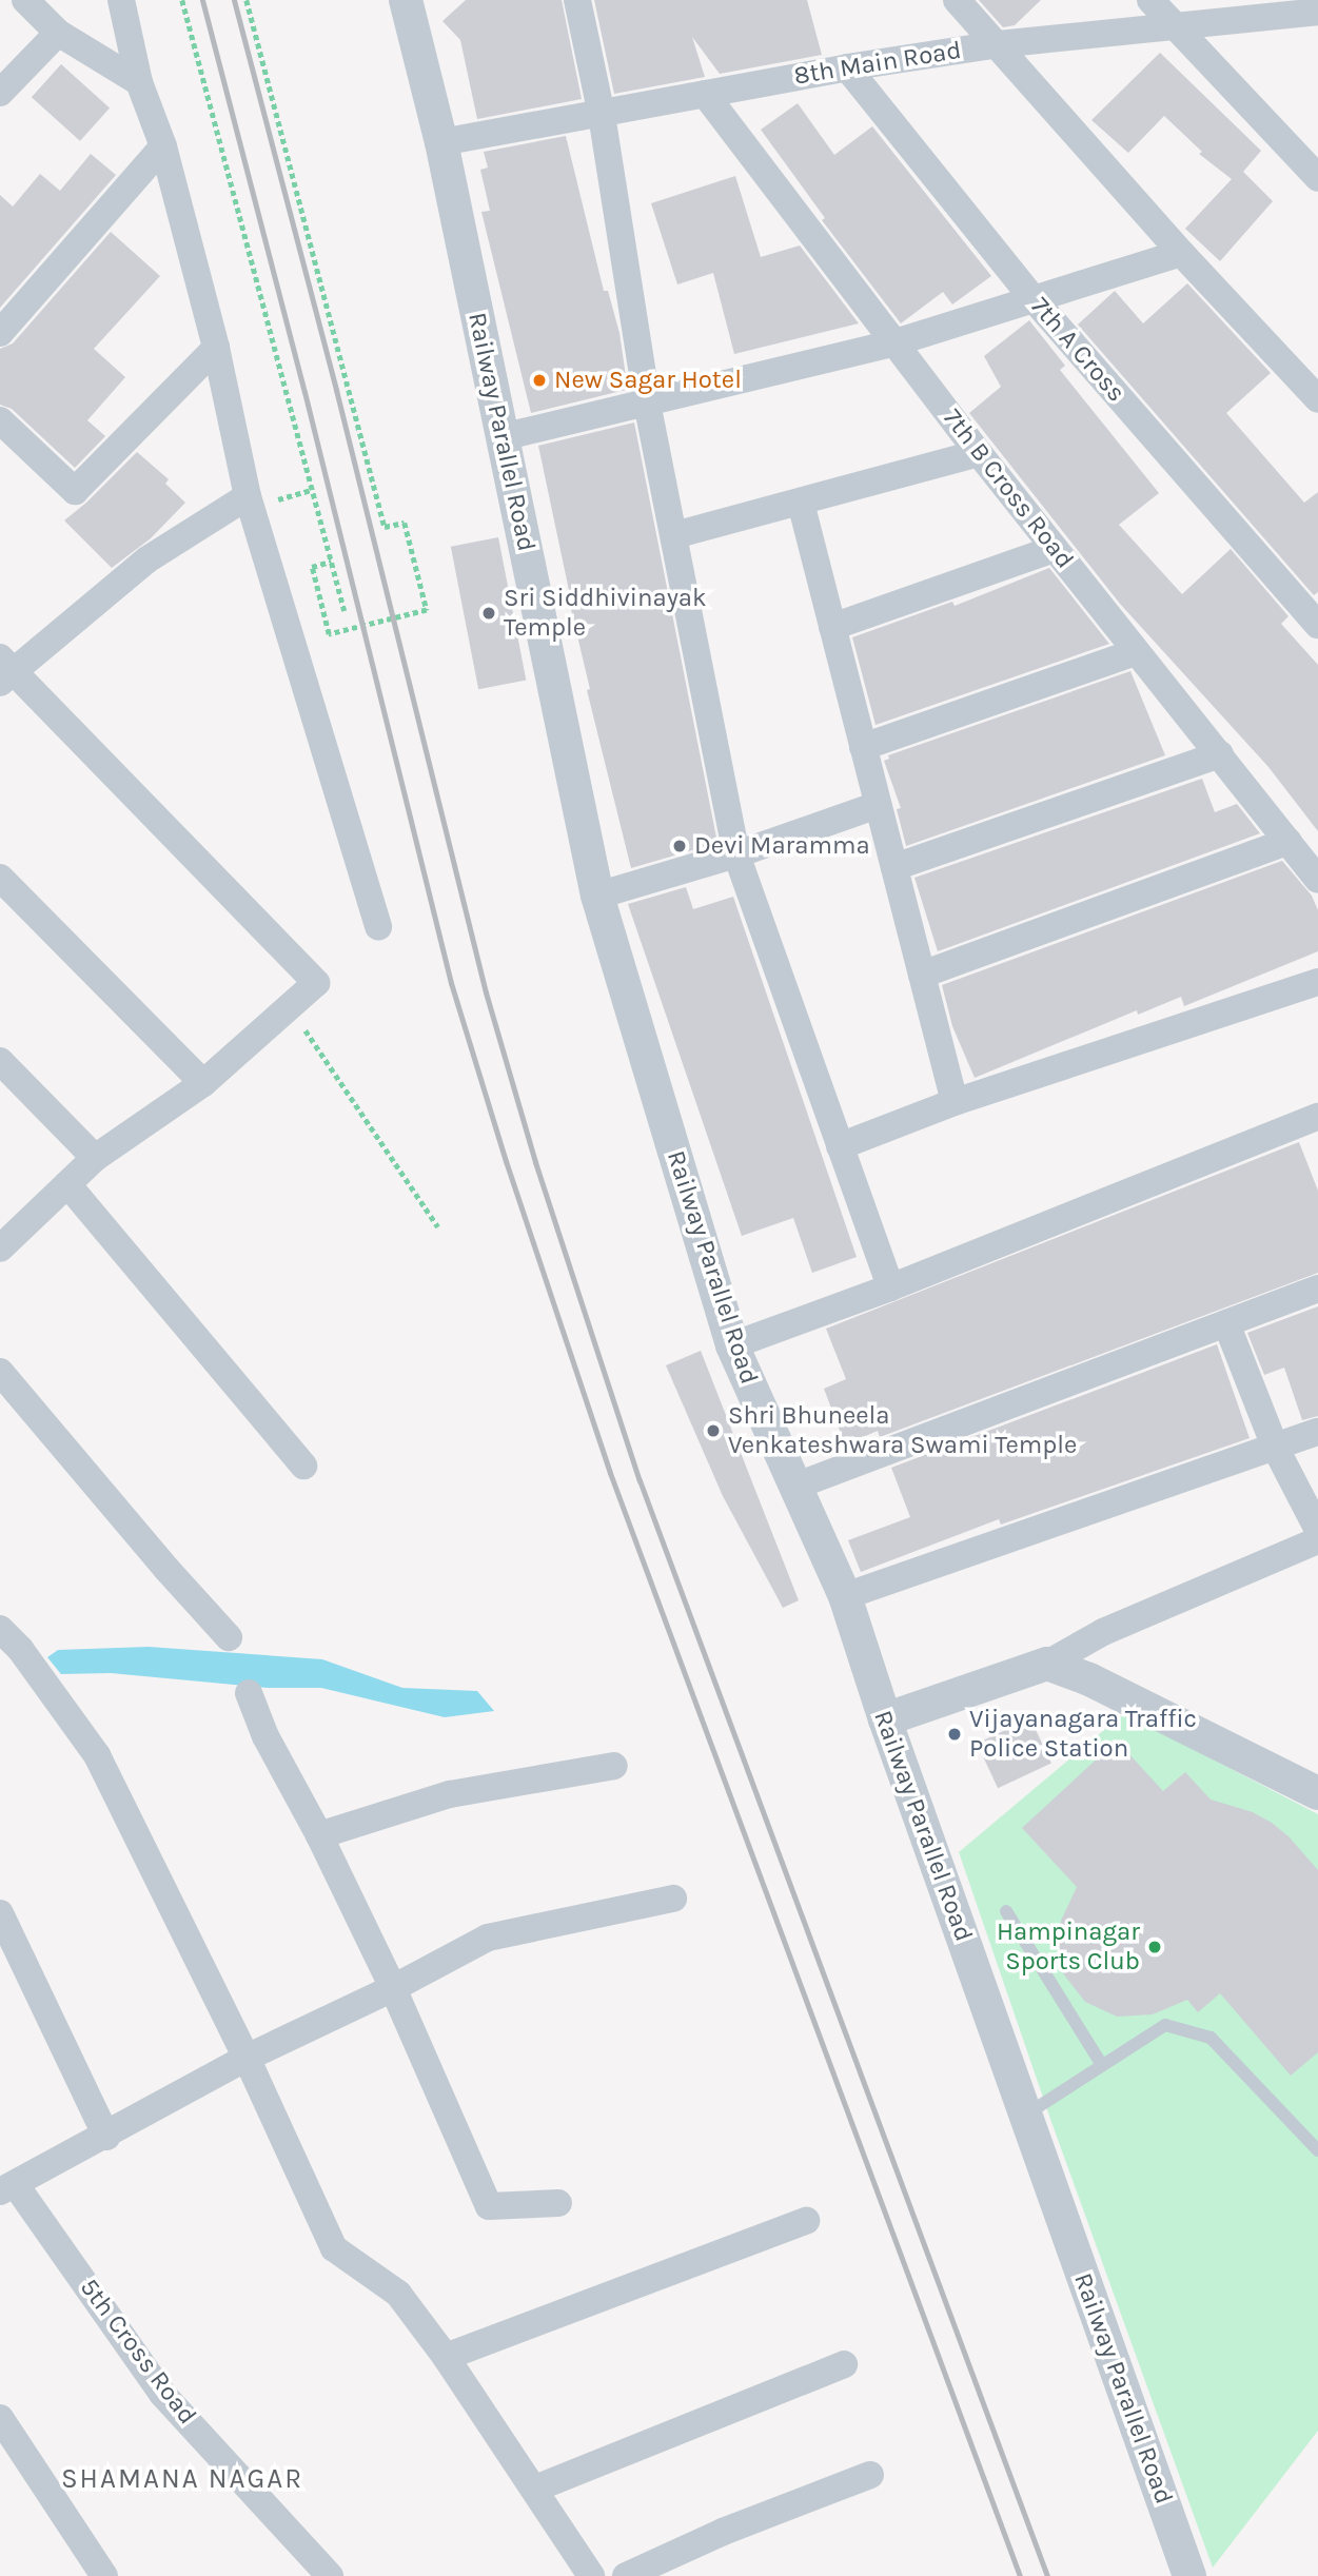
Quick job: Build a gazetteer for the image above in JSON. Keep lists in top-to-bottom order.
{
  "streets": {
    "street": [
      "8th Main Road",
      "7th A Cross",
      "Railway Parallel Road",
      "7th B Cross Road",
      "5th Cross Road"
    ]
  },
  "crossings": [
    ["8th Main Road", "7th A Cross"],
    ["8th Main Road", "Railway Parallel Road"],
    ["8th Main Road", "7th B Cross Road"]
  ],
  "districts": ["SHAMANA NAGAR"],
  "places": [
    "New Sagar Hotel",
    "Sri Siddhivinayak Temple",
    "Devi Maramma",
    "Shri Bhuneela Venkateshwara Swami Temple",
    "Vijayanagara Traffic Police Station",
    "Hampinagar Sports Club"
  ]
}
